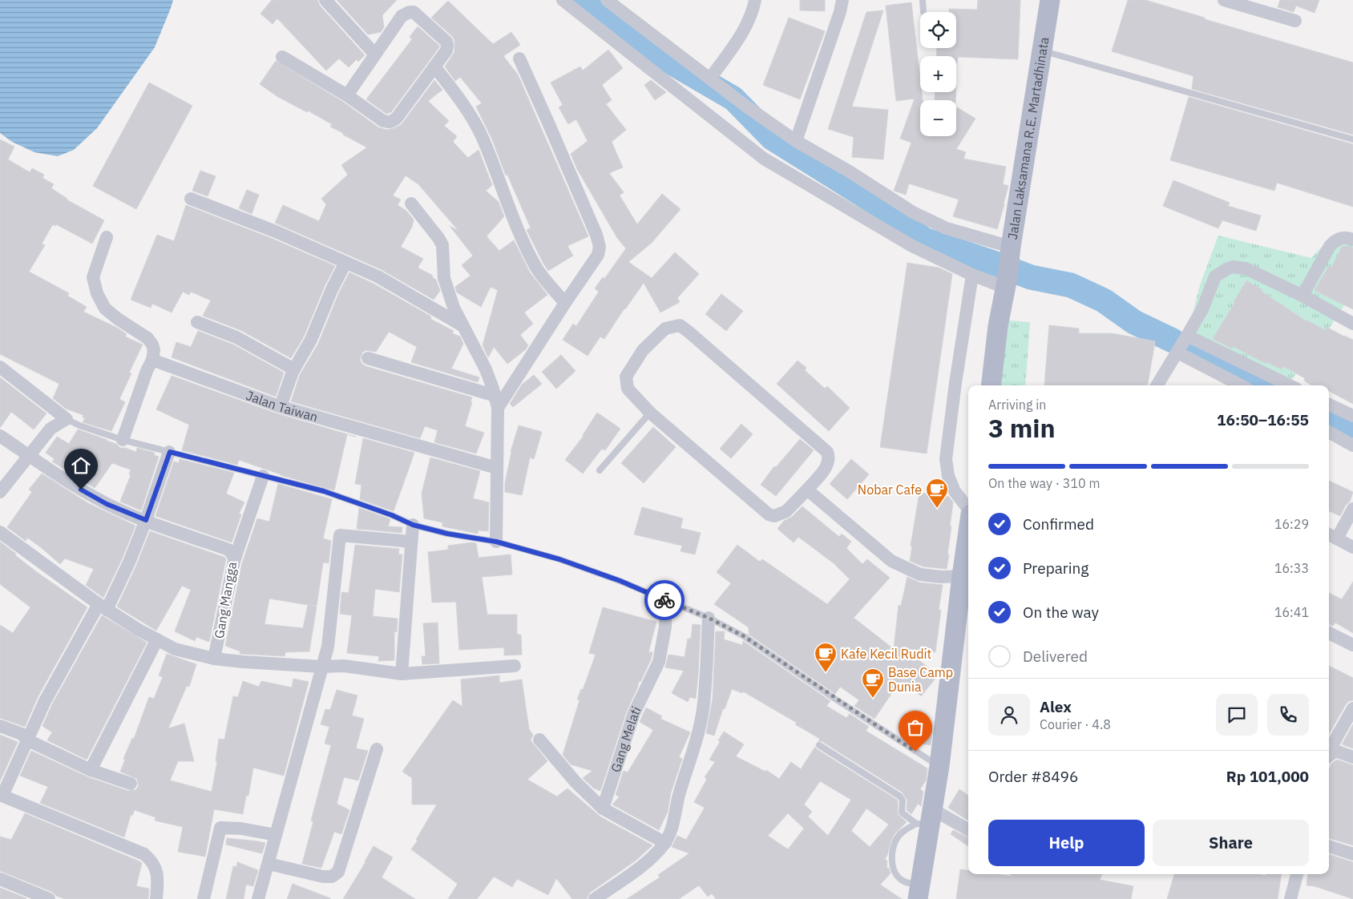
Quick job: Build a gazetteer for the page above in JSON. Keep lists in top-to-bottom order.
{
  "streets": {
    "main road": ["Jalan Laksamana R.E. Martadhinata"],
    "street": ["Jalan Taiwan", "Gang Mangga", "Gang Melati"]
  },
  "places": {
    "cafe": ["Nobar Cafe", "Kafe Kecil Rudit", "Base Camp Dunia"]
  },
  "page": {
    "map_buttons": ["+", "−"],
    "heading": ["3 min", "Arriving in", "16:50–16:55"],
    "panel": [
      "Alex",
      "Courier · 4.8",
      "Order #8496",
      "Rp 101,000"
    ],
    "bar": "On the way · 310 m",
    "list": [
      ["Confirmed", "16:29"],
      ["Preparing", "16:33"],
      ["On the way", "16:41"],
      "Delivered"
    ],
    "buttons": ["Help", "Share"]
  }
}
